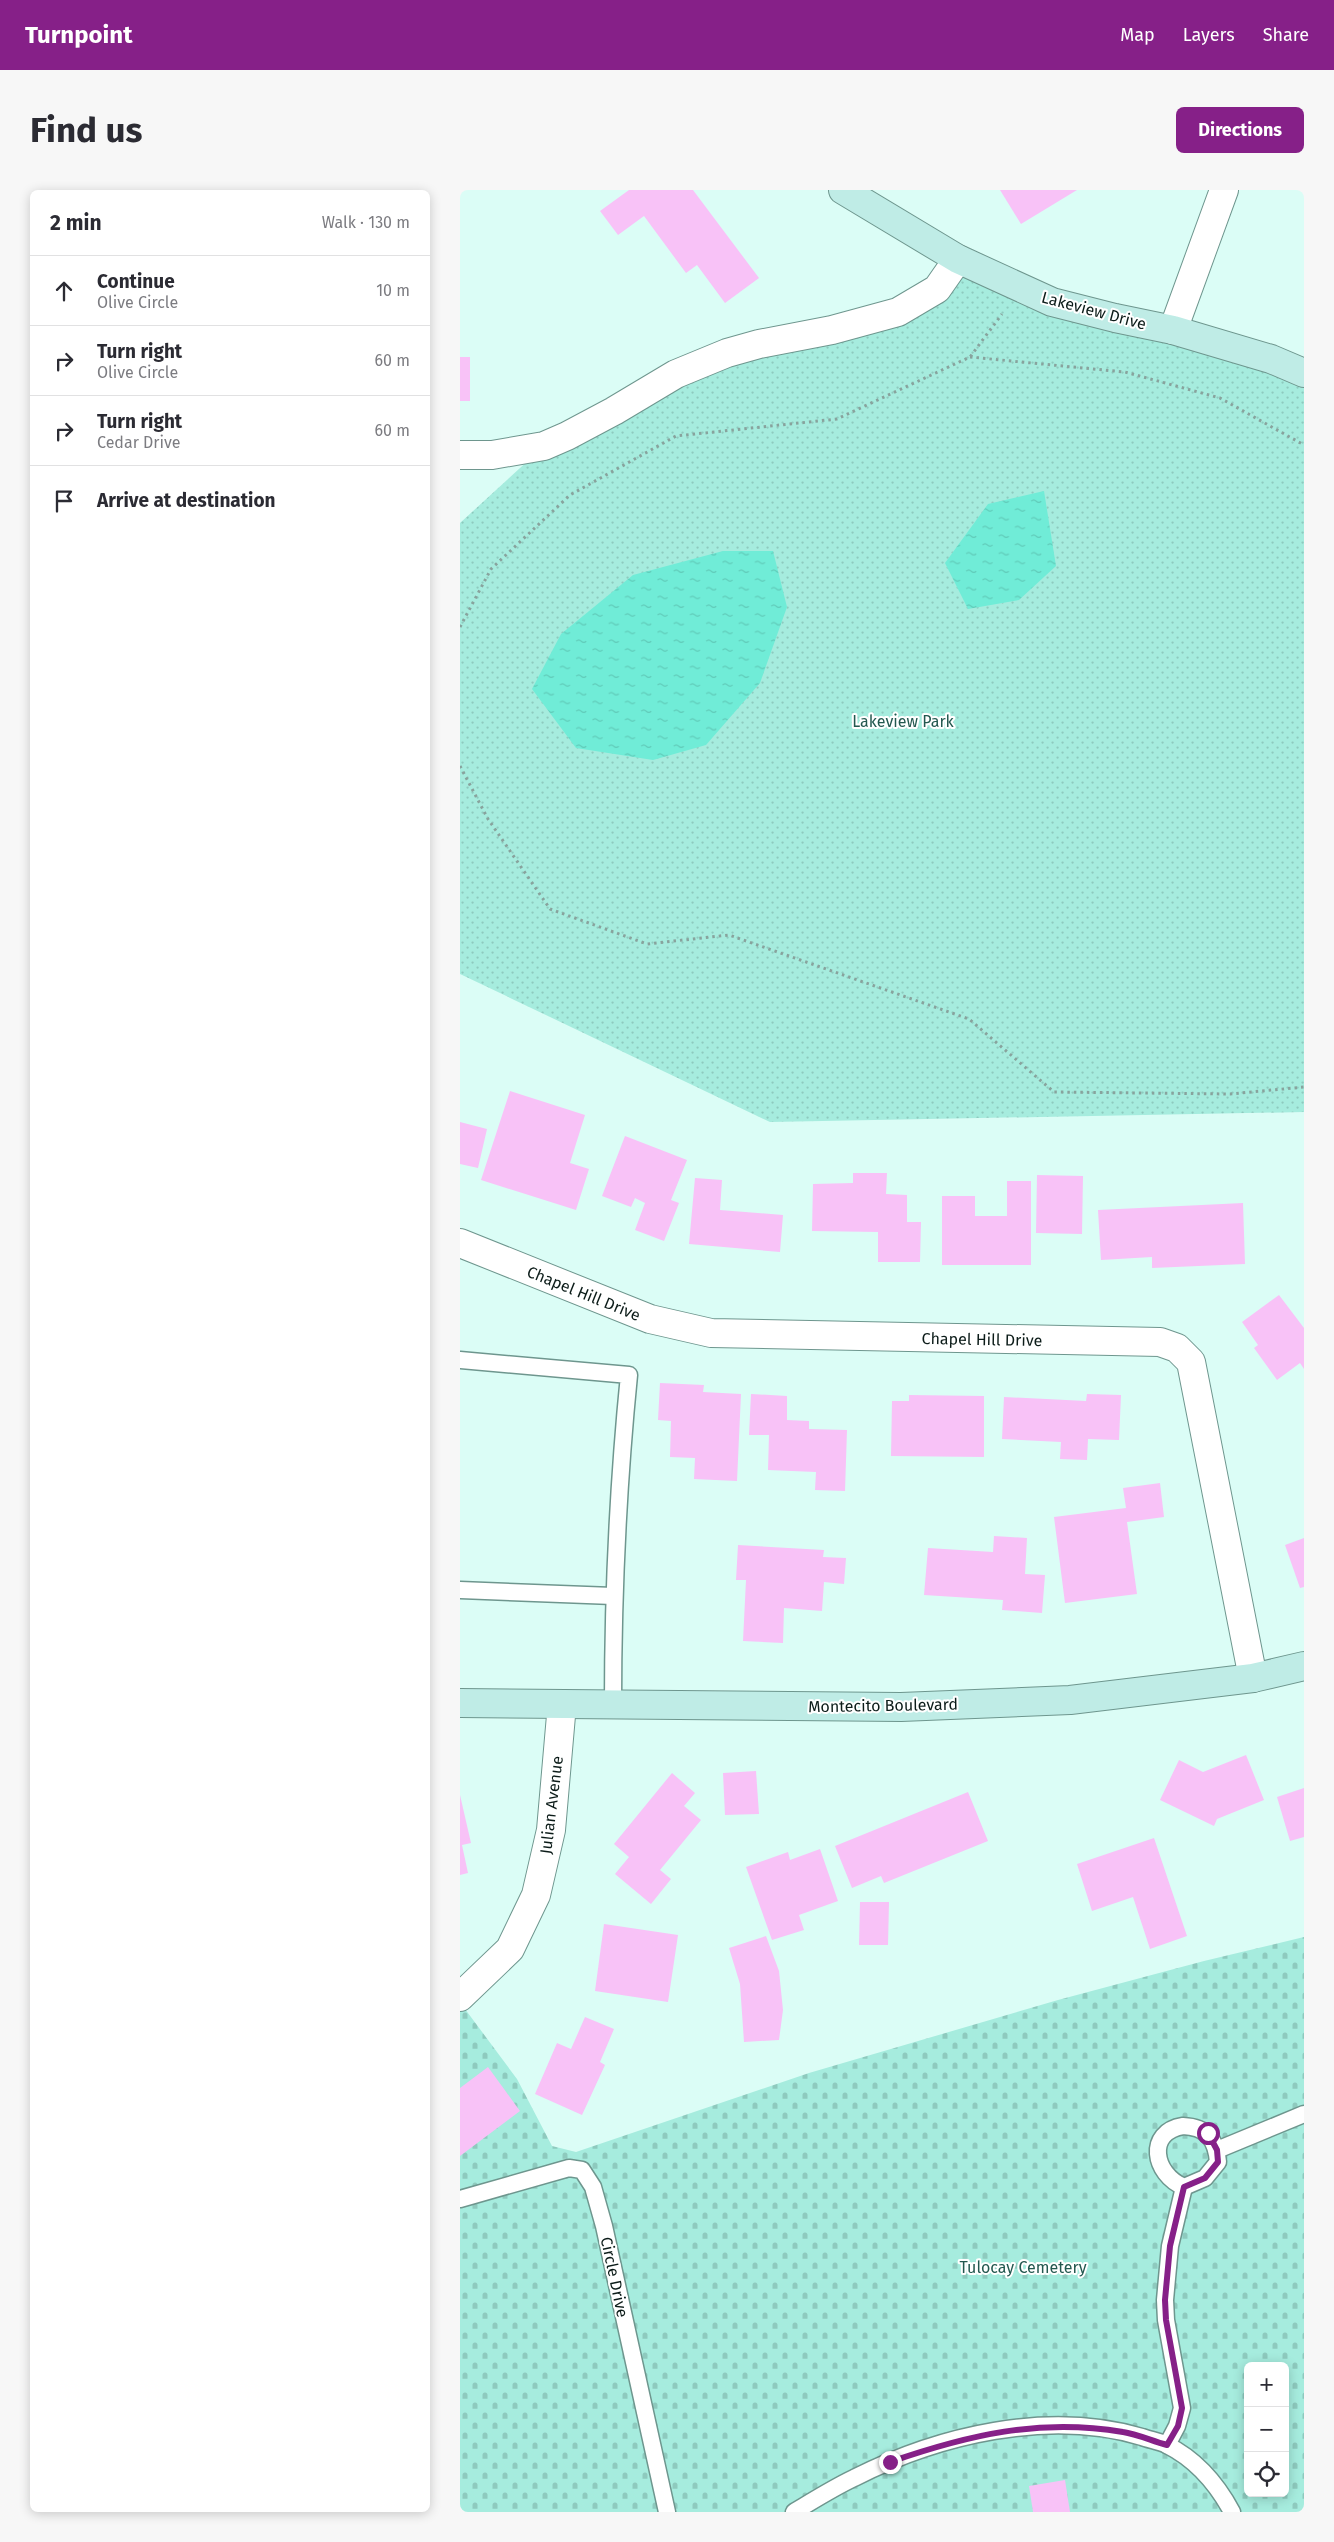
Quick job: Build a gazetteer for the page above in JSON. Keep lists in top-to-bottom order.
{
  "streets": {
    "street": [
      "Lakeview Drive",
      "Chapel Hill Drive",
      "Montecito Boulevard",
      "Julian Avenue"
    ],
    "lane": ["Circle Drive"]
  },
  "crossings": [
    ["Chapel Hill Drive", "Montecito Boulevard"],
    ["Montecito Boulevard", "Julian Avenue"]
  ],
  "parks": ["Lakeview Park", "Tulocay Cemetery"],
  "page": {
    "header": "Turnpoint",
    "nav": ["Map", "Layers", "Share"],
    "buttons": "Directions",
    "title": "Find us",
    "heading": ["2 min", "Walk · 130 m"],
    "list": [
      ["Continue", "Olive Circle", "10 m"],
      ["Turn right", "Olive Circle", "60 m"],
      ["Turn right", "Cedar Drive", "60 m"],
      "Arrive at destination"
    ],
    "map_buttons": ["+", "−"]
  }
}
